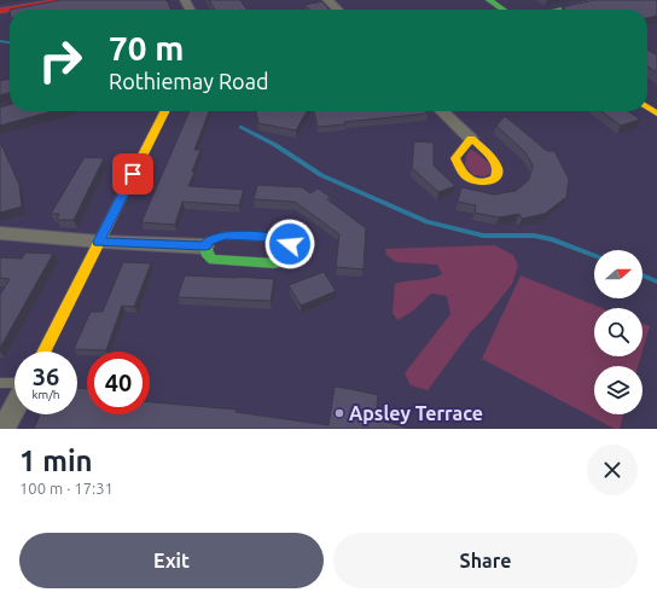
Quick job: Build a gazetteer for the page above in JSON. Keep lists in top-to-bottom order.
{
  "places": ["Apsley Terrace"],
  "north": "right",
  "page": {
    "turn": ["70 m", "Rothiemay Road"],
    "speed": "36 km/h",
    "limit": "40",
    "heading": ["1 min", "100 m · 17:31"],
    "buttons": ["Exit", "Share"]
  }
}
